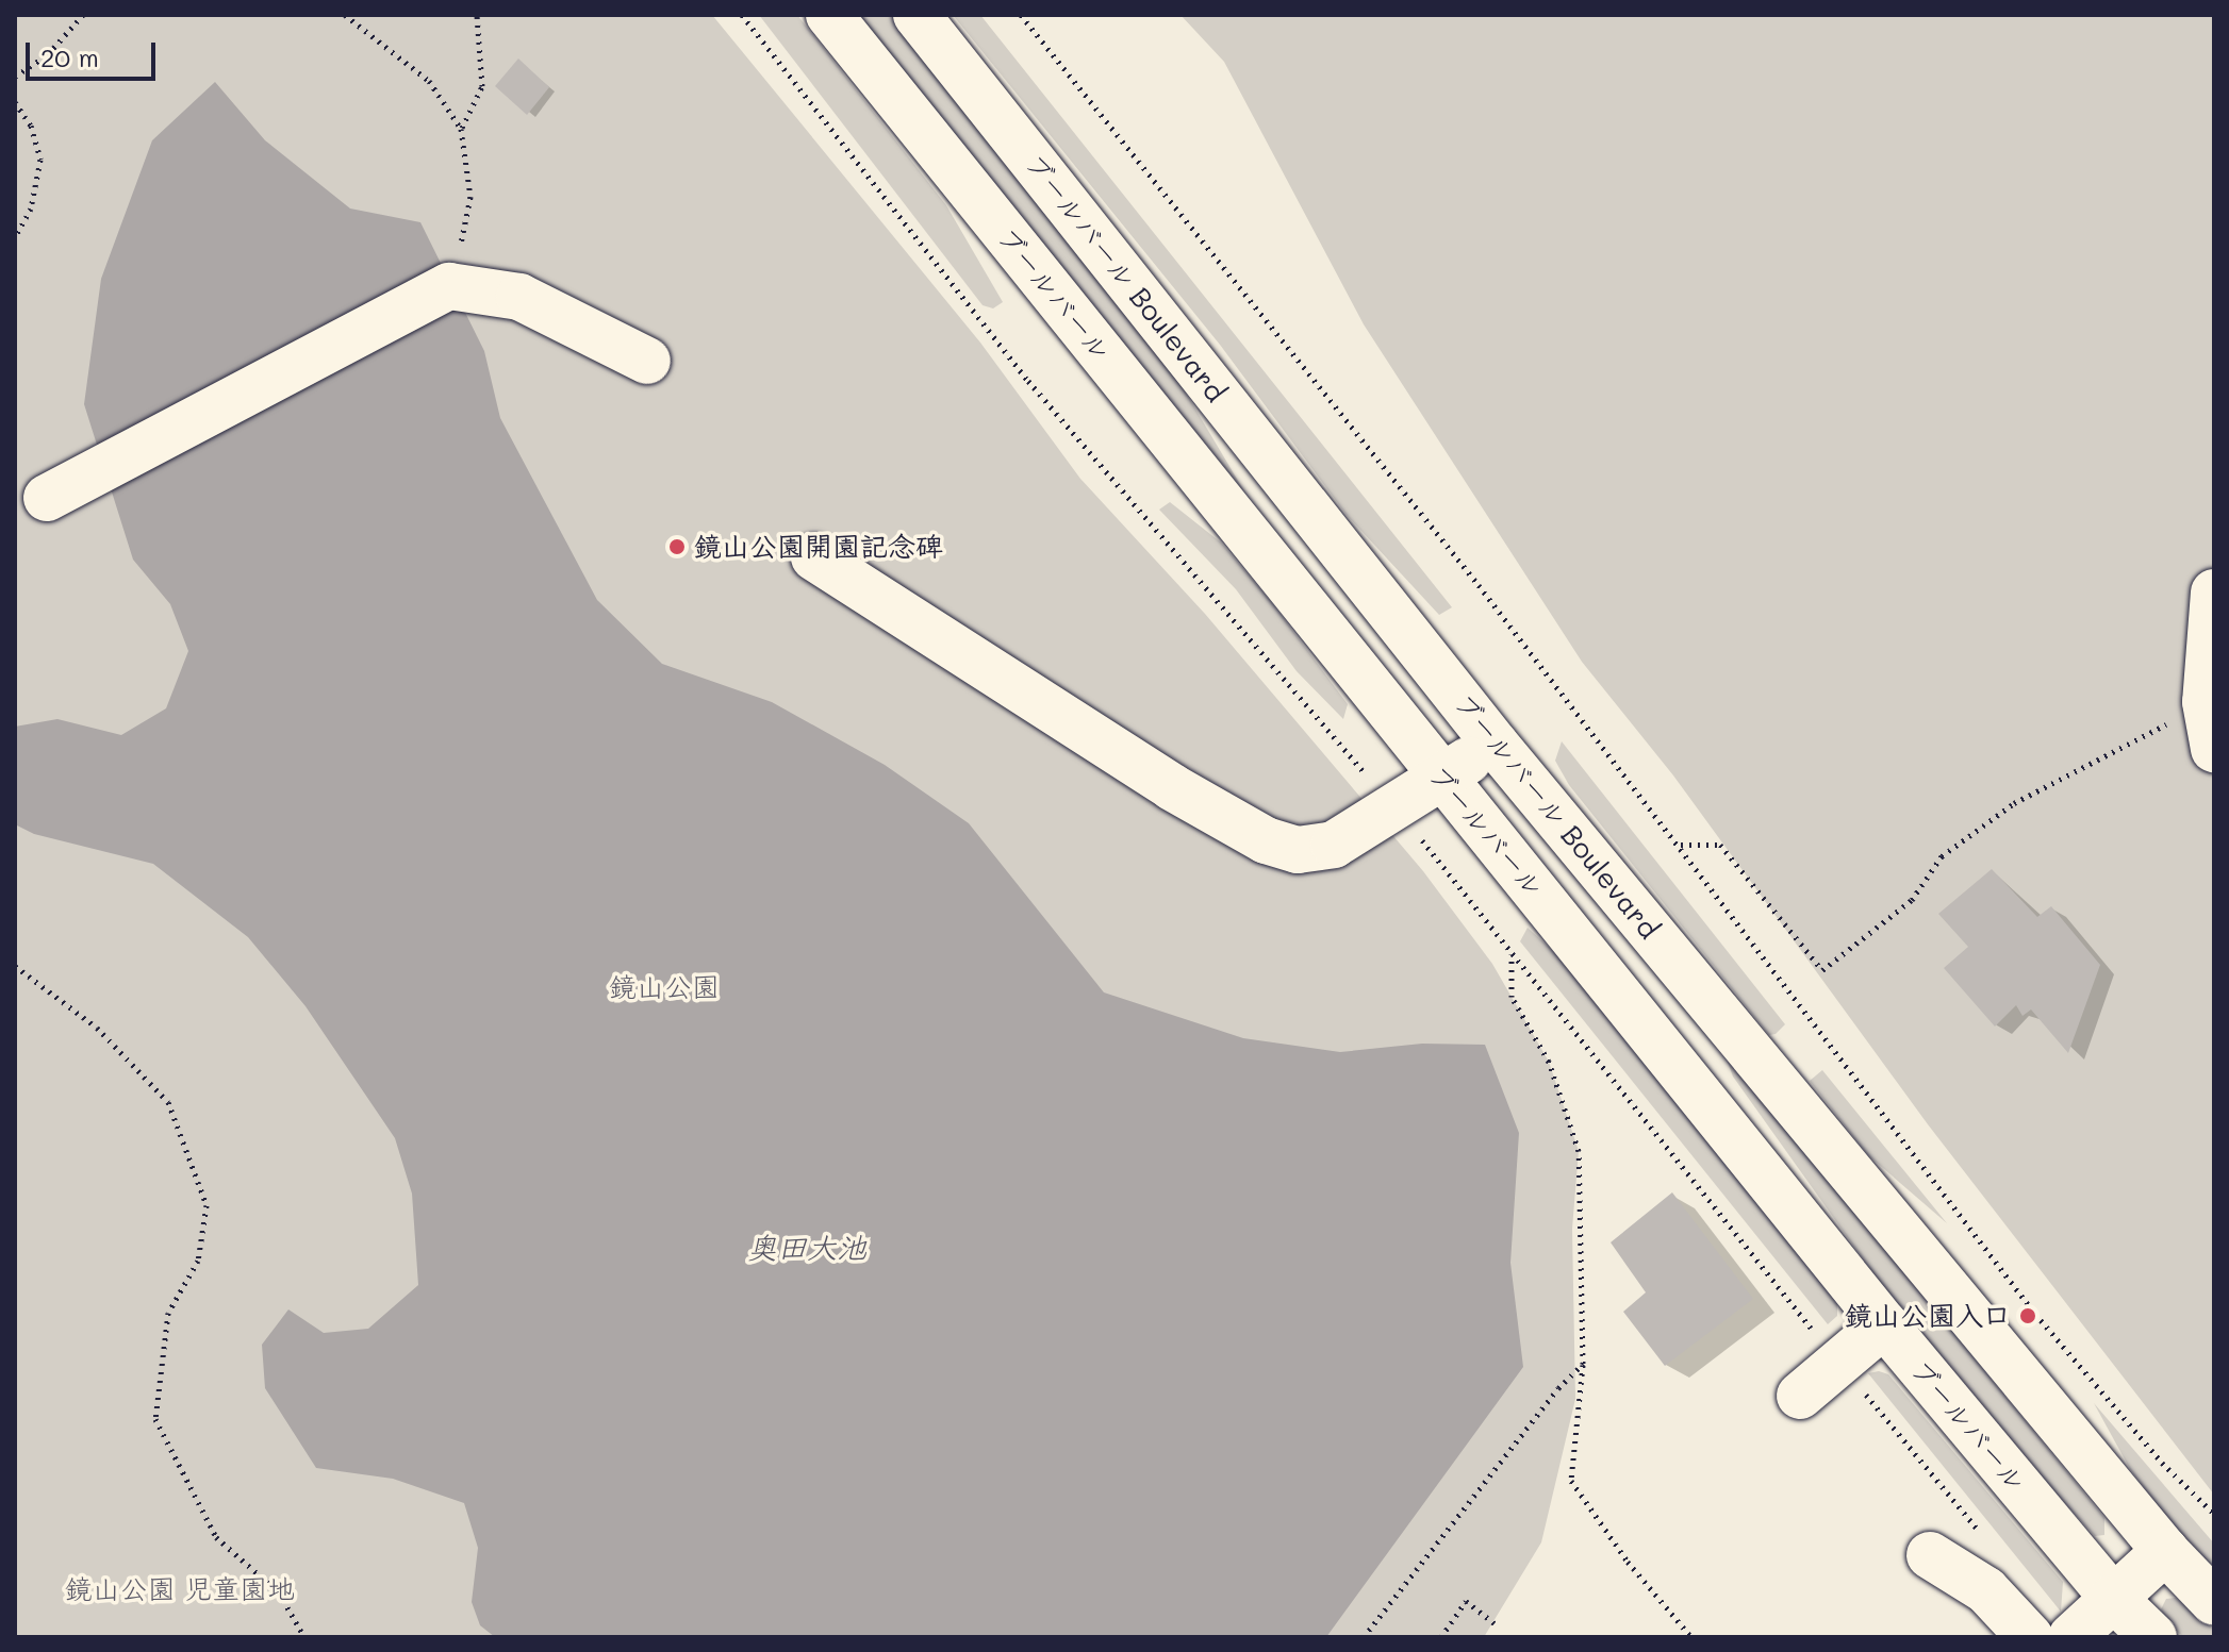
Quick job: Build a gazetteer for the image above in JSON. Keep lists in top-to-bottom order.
{
  "streets": {
    "street": ["ブールバール Boulevard", "ブールバール"]
  },
  "water": ["奥田大池"],
  "parks": ["鏡山公園", "鏡山公園 児童園地"],
  "places": ["鏡山公園開園記念碑", "鏡山公園入口"],
  "scale_bar": "20 m"
}
